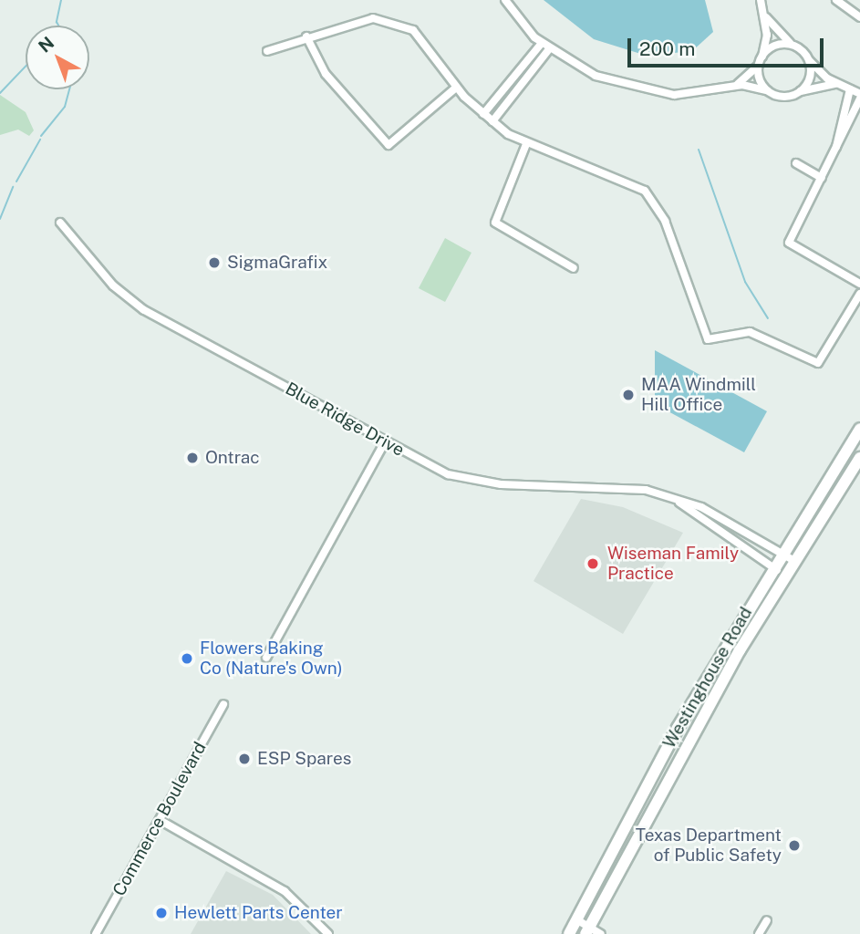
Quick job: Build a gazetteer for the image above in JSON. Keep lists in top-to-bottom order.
{
  "streets": {
    "main road": ["Westinghouse Road"],
    "street": ["Blue Ridge Drive", "Commerce Boulevard"]
  },
  "crossings": [
    ["Blue Ridge Drive", "Westinghouse Road"]
  ],
  "places": [
    "SigmaGrafix",
    "MAA Windmill Hill Office",
    "Ontrac",
    "Wiseman Family Practice",
    "Flowers Baking Co (Nature's Own)",
    "ESP Spares",
    "Texas Department of Public Safety",
    "Hewlett Parts Center"
  ],
  "scale_bar": "200 m",
  "north": "top left"
}
